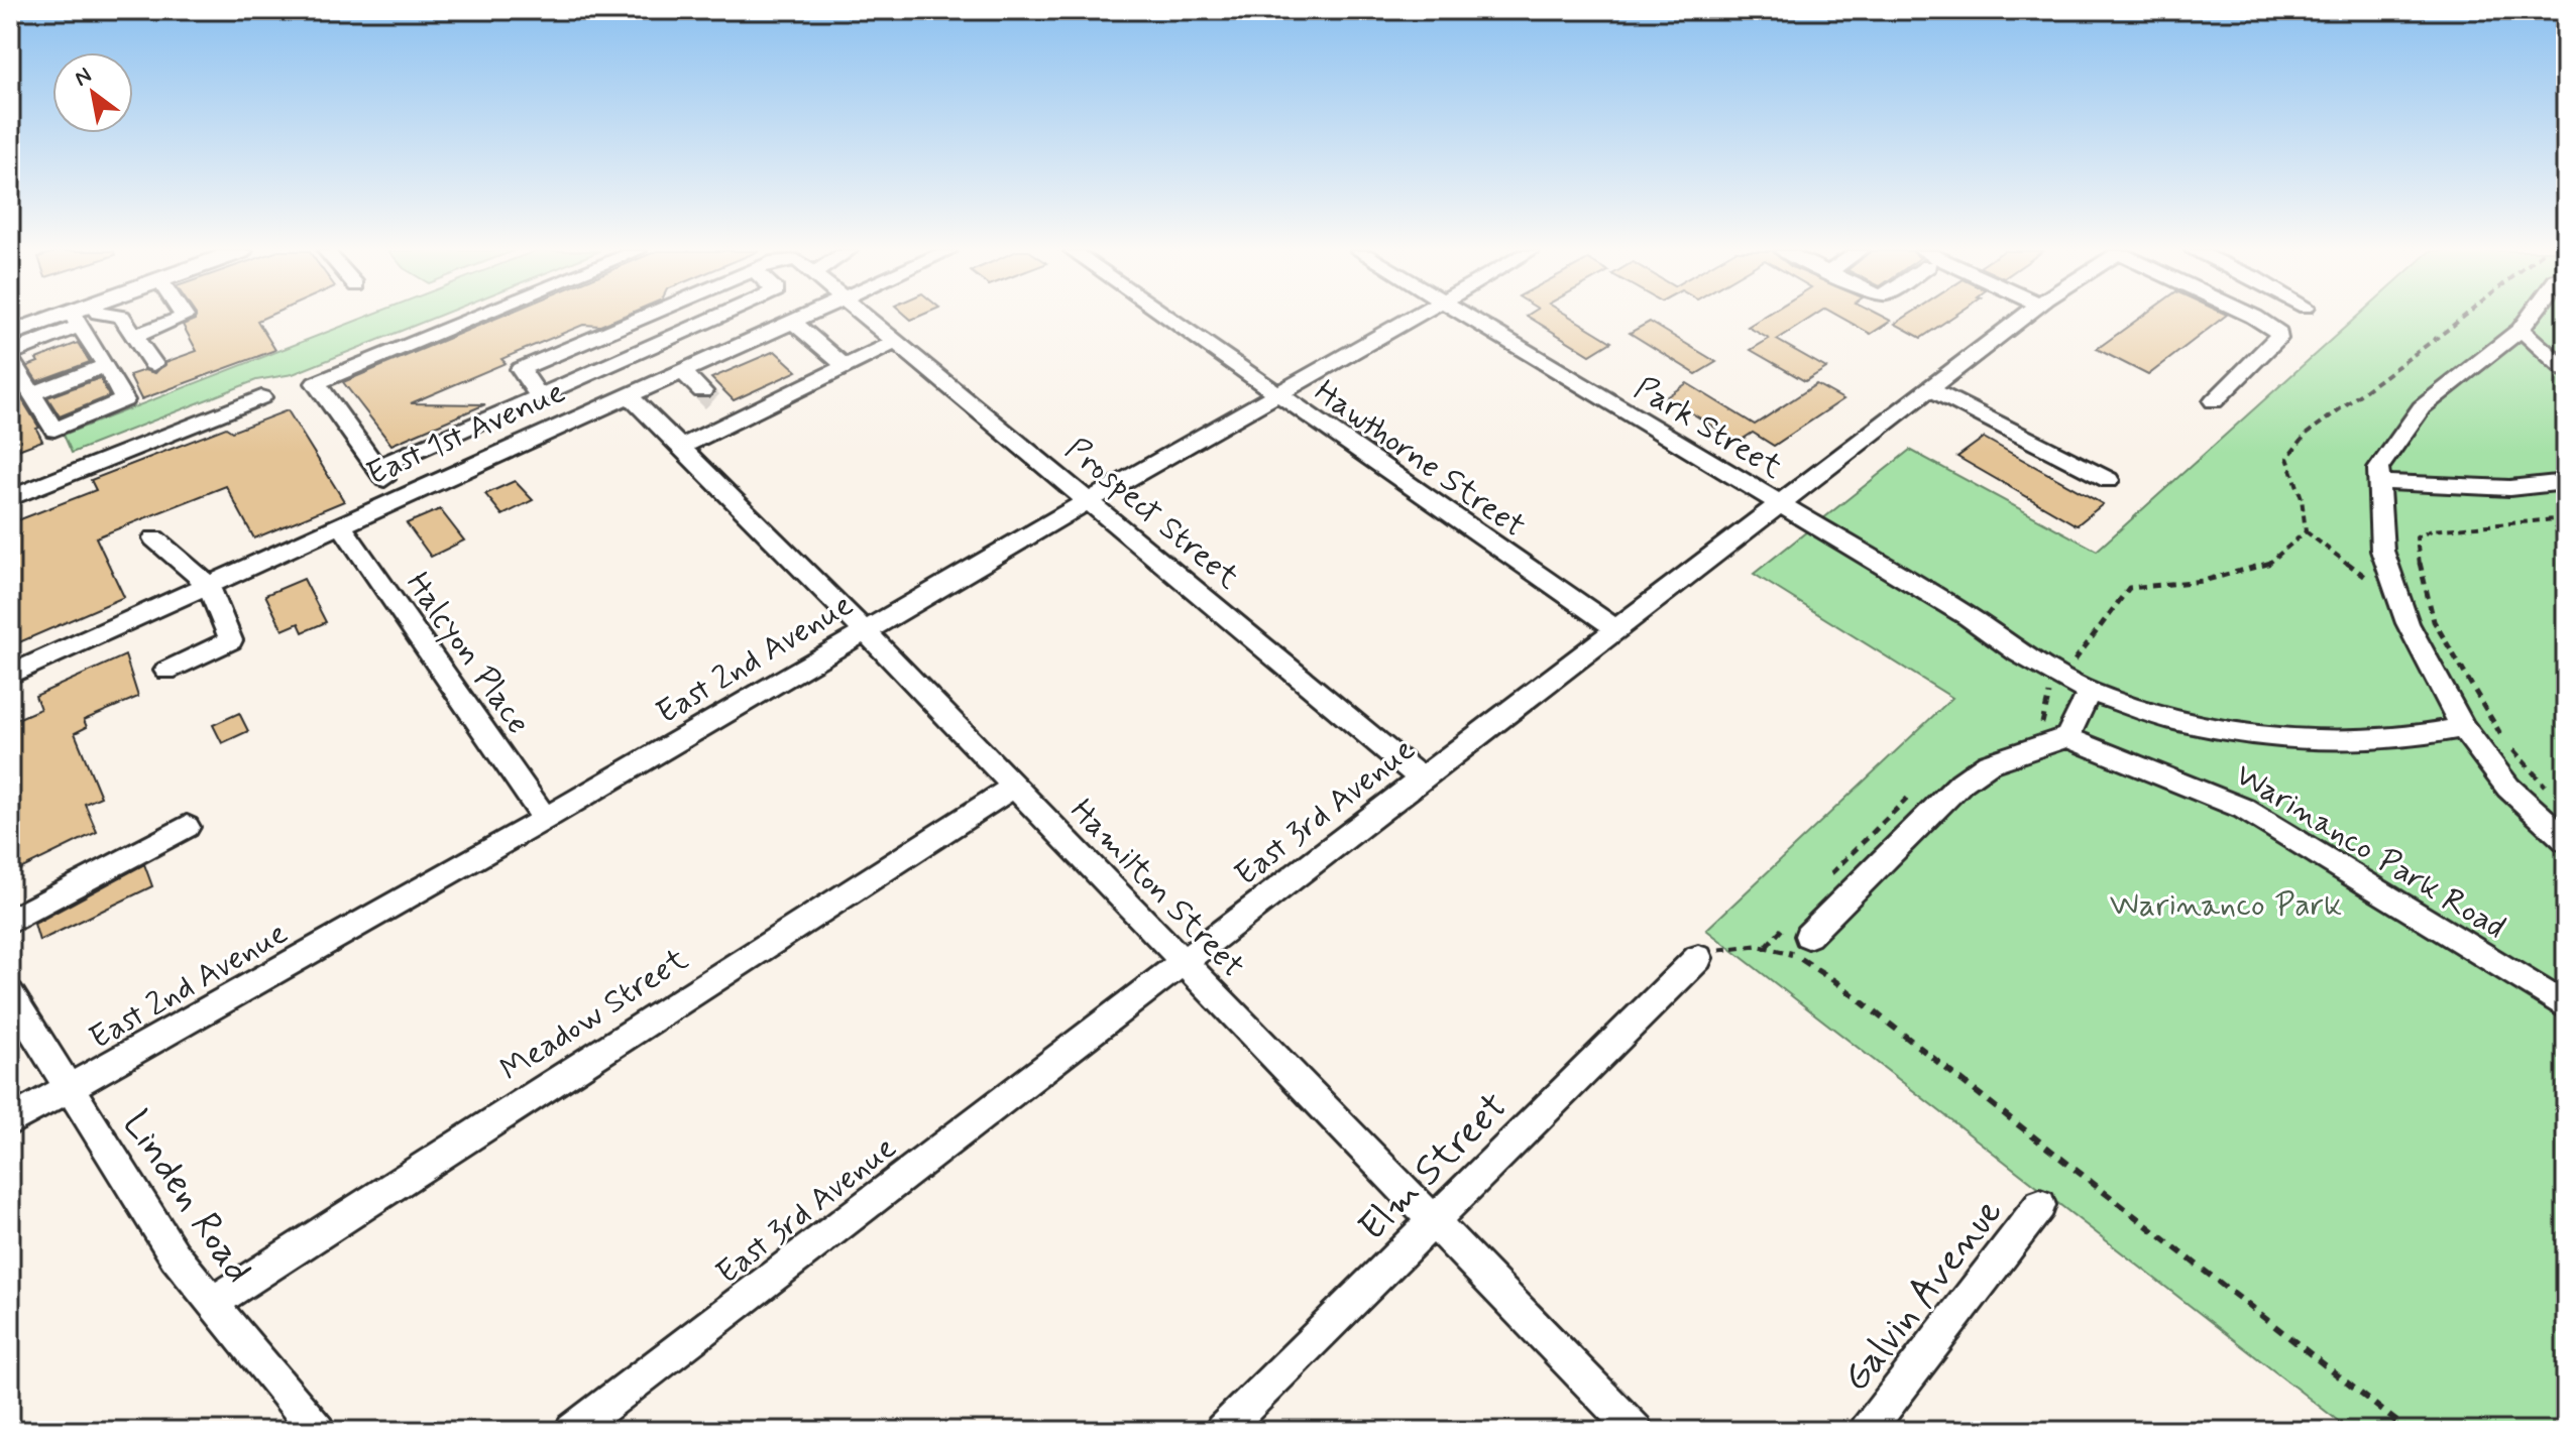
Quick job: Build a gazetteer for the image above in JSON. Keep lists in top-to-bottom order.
{
  "streets": {
    "street": [
      "Park Street",
      "East 1st Avenue",
      "Hawthorne Street",
      "Prospect Street",
      "Halcyon Place",
      "East 2nd Avenue",
      "East 3rd Avenue",
      "Warinanco Park Road",
      "Hamilton Street",
      "Meadow Street",
      "Elm Street",
      "Linden Road",
      "Galvin Avenue"
    ]
  },
  "crossings": [
    ["Park Street", "East 3rd Avenue"],
    ["East 1st Avenue", "Halcyon Place"],
    ["East 1st Avenue", "Hamilton Street"],
    ["Hawthorne Street", "East 2nd Avenue"],
    ["Hawthorne Street", "East 3rd Avenue"],
    ["Prospect Street", "East 2nd Avenue"],
    ["Prospect Street", "East 3rd Avenue"],
    ["Halcyon Place", "East 2nd Avenue"],
    ["East 2nd Avenue", "Hamilton Street"],
    ["East 2nd Avenue", "Linden Road"],
    ["East 3rd Avenue", "Hamilton Street"],
    ["Hamilton Street", "Meadow Street"],
    ["Hamilton Street", "Elm Street"],
    ["Meadow Street", "Linden Road"]
  ],
  "parks": ["Warinanco Park"],
  "north": "top left"
}
